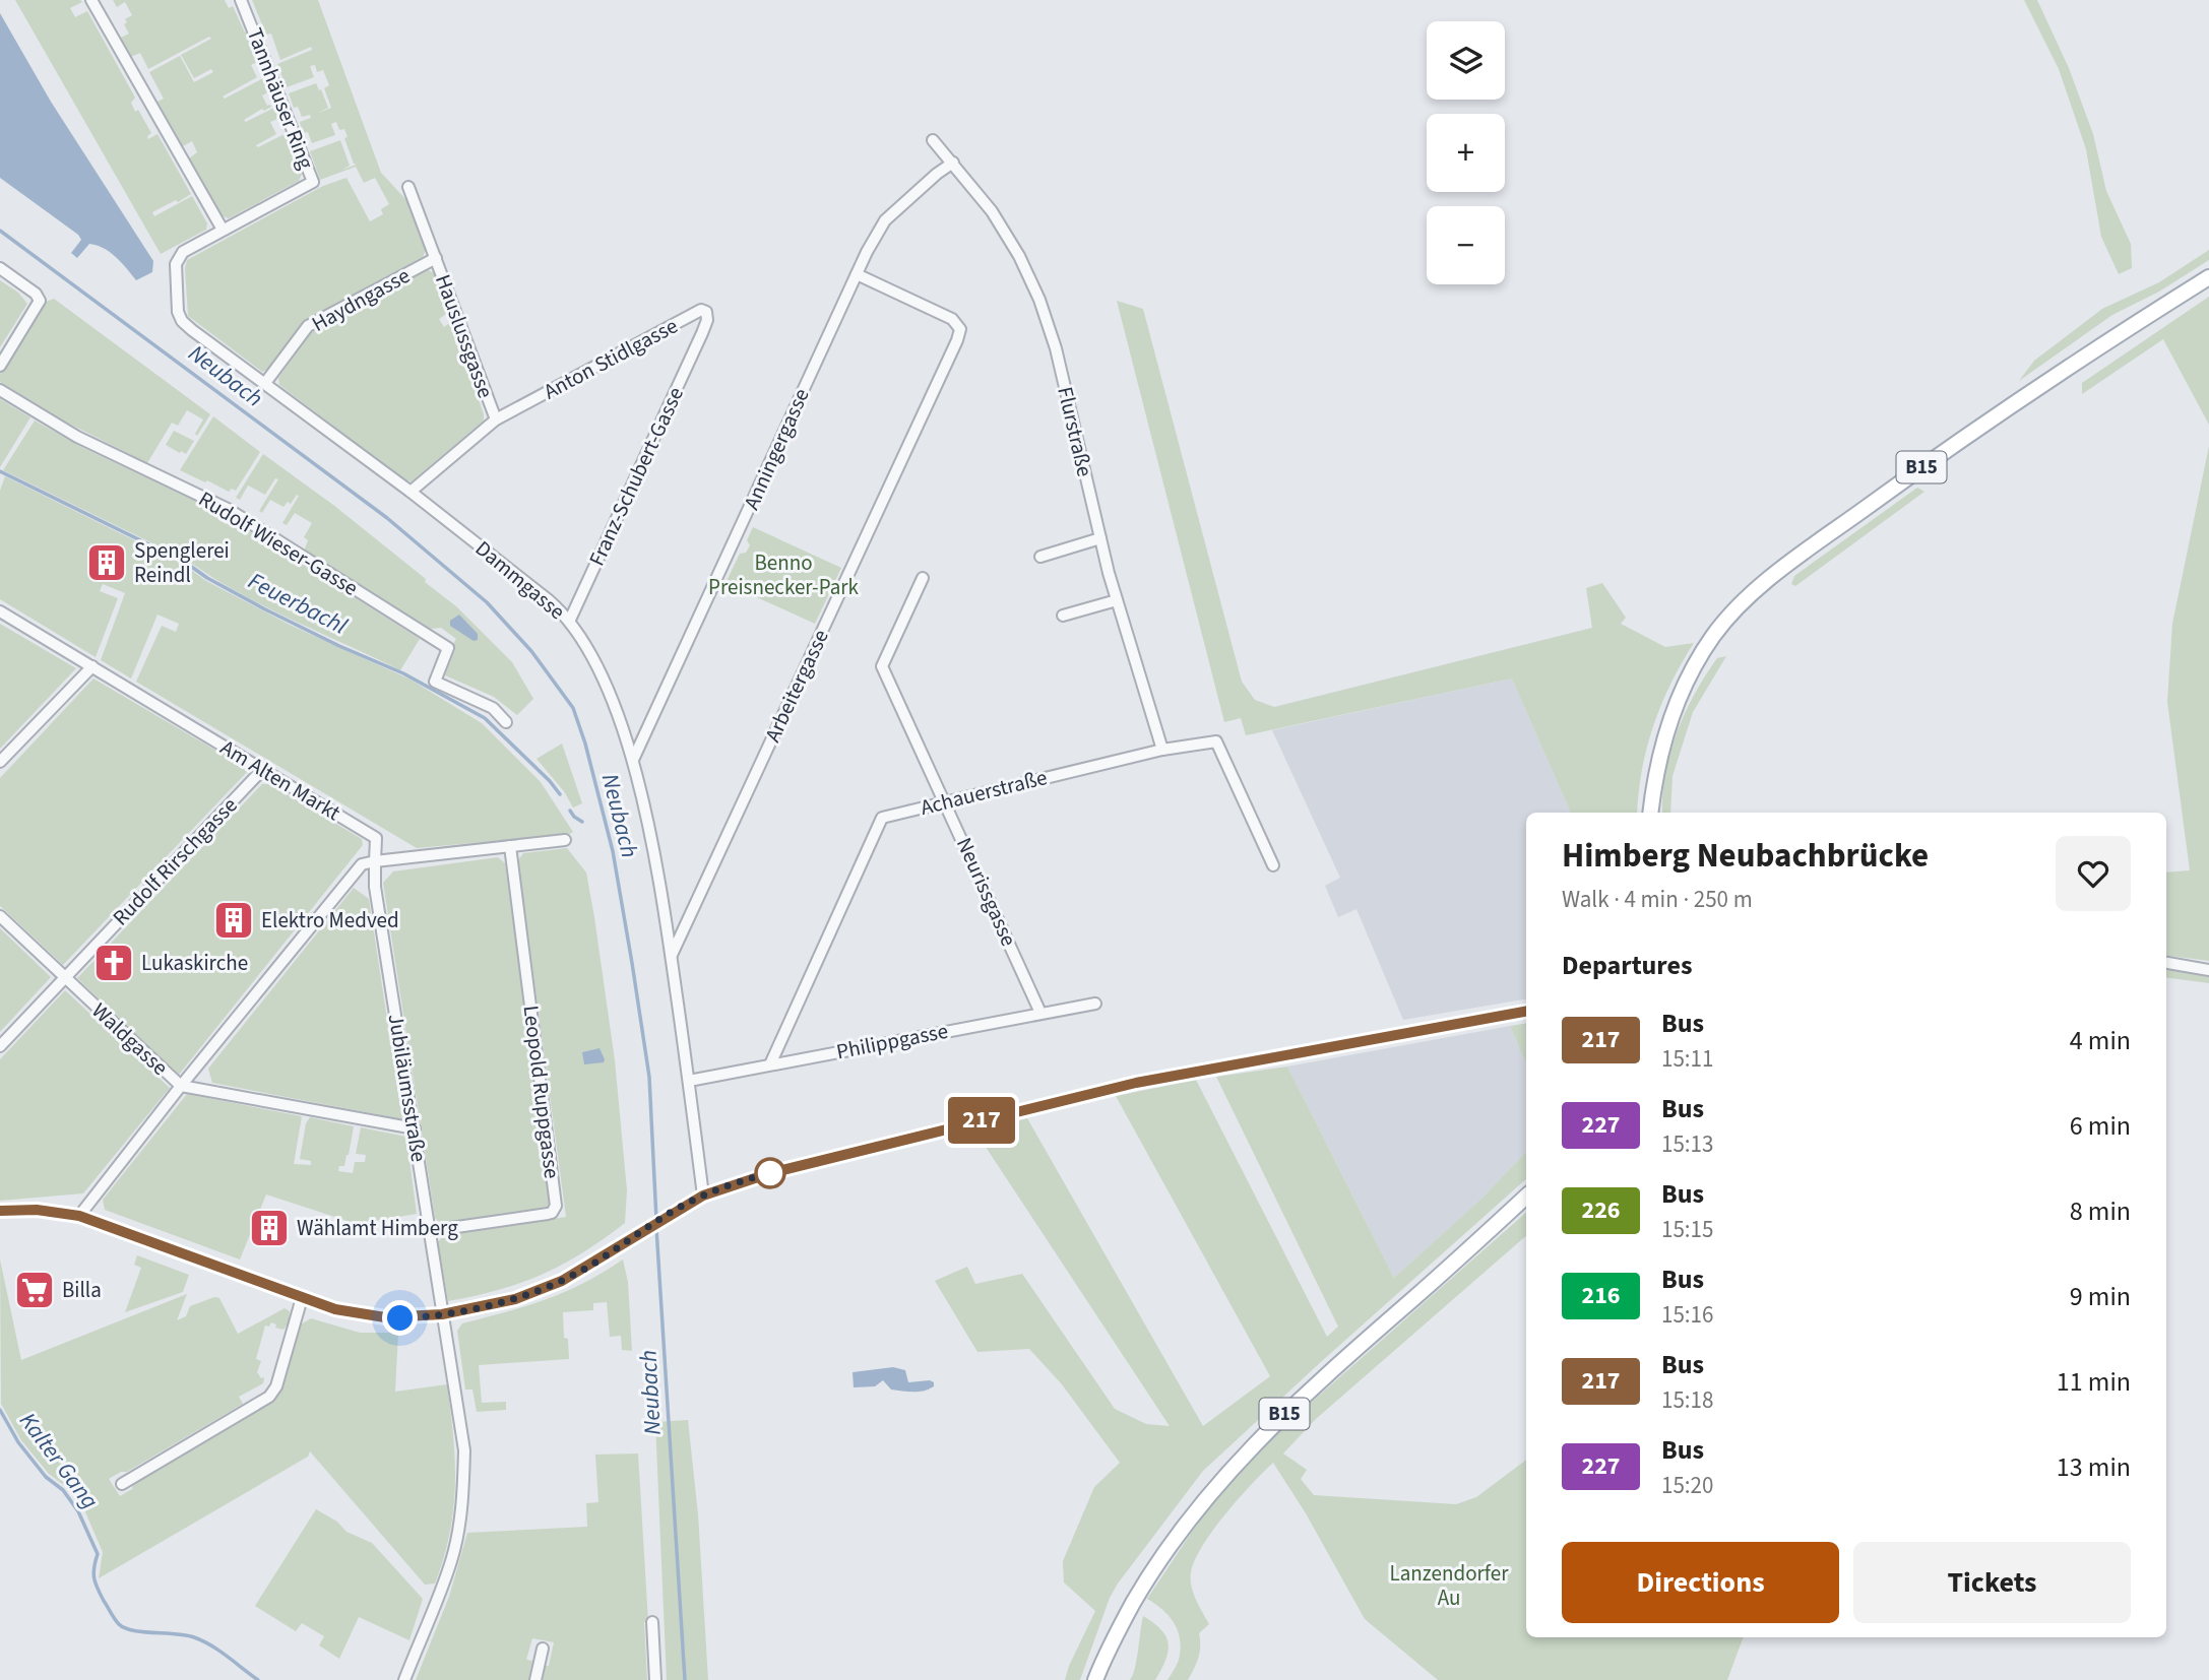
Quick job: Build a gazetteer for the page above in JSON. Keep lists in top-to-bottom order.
{
  "streets": {
    "main road": ["B15"],
    "street": [
      "Tannhäuser Ring",
      "Haydngasse",
      "Hauslussgasse",
      "Anton Stidlgasse",
      "Flurstraße",
      "Anningergasse",
      "Franz-Schubert-Gasse",
      "Rudolf Wieser-Gasse",
      "Dammgasse",
      "Arbeitergasse",
      "Am Alten Markt",
      "Achauerstraße",
      "Rudolf Rirschgasse",
      "Neurissgasse",
      "Waldgasse",
      "Philippgasse",
      "Jubiläumsstraße",
      "Leopold Ruppgasse"
    ]
  },
  "crossings": [
    ["Tannhäuser Ring", "Dammgasse"],
    ["Haydngasse", "Hauslussgasse"],
    ["Haydngasse", "Dammgasse"],
    ["Hauslussgasse", "Anton Stidlgasse"],
    ["Hauslussgasse", "Dammgasse"],
    ["Anton Stidlgasse", "Franz-Schubert-Gasse"],
    ["Flurstraße", "Anningergasse"],
    ["Flurstraße", "Achauerstraße"],
    ["Anningergasse", "Dammgasse"],
    ["Anningergasse", "Arbeitergasse"],
    ["Franz-Schubert-Gasse", "Dammgasse"],
    ["Dammgasse", "Arbeitergasse"],
    ["Dammgasse", "Philippgasse"],
    ["Am Alten Markt", "Rudolf Rirschgasse"],
    ["Am Alten Markt", "Jubiläumsstraße"],
    ["Achauerstraße", "Neurissgasse"],
    ["Achauerstraße", "Philippgasse"],
    ["Rudolf Rirschgasse", "Waldgasse"],
    ["Neurissgasse", "Philippgasse"],
    ["Waldgasse", "Jubiläumsstraße"],
    ["Jubiläumsstraße", "Leopold Ruppgasse"]
  ],
  "water": ["Neubach", "Feuerbachl", "Kalter Gang"],
  "parks": ["Benno Preisnecker-Park", "Lanzendorfer Au"],
  "places": {
    "building": ["Spenglerei Reindl", "Elektro Medved", "Wählamt Himberg"],
    "church": ["Lukaskirche"],
    "supermarket": ["Billa"]
  },
  "lines": ["bus line 217"],
  "page": {
    "on_map": "217",
    "map_buttons": ["+", "−"],
    "heading": [
      ["Himberg Neubachbrücke", "Walk · 4 min · 250 m"],
      "Departures"
    ],
    "list": [
      {
        "mark": "217",
        "name": "Bus",
        "note": "15:11",
        "value": "4 min"
      },
      {
        "mark": "227",
        "name": "Bus",
        "note": "15:13",
        "value": "6 min"
      },
      {
        "mark": "226",
        "name": "Bus",
        "note": "15:15",
        "value": "8 min"
      },
      {
        "mark": "216",
        "name": "Bus",
        "note": "15:16",
        "value": "9 min"
      },
      {
        "mark": "217",
        "name": "Bus",
        "note": "15:18",
        "value": "11 min"
      },
      {
        "mark": "227",
        "name": "Bus",
        "note": "15:20",
        "value": "13 min"
      }
    ],
    "buttons": ["Directions", "Tickets"]
  }
}
